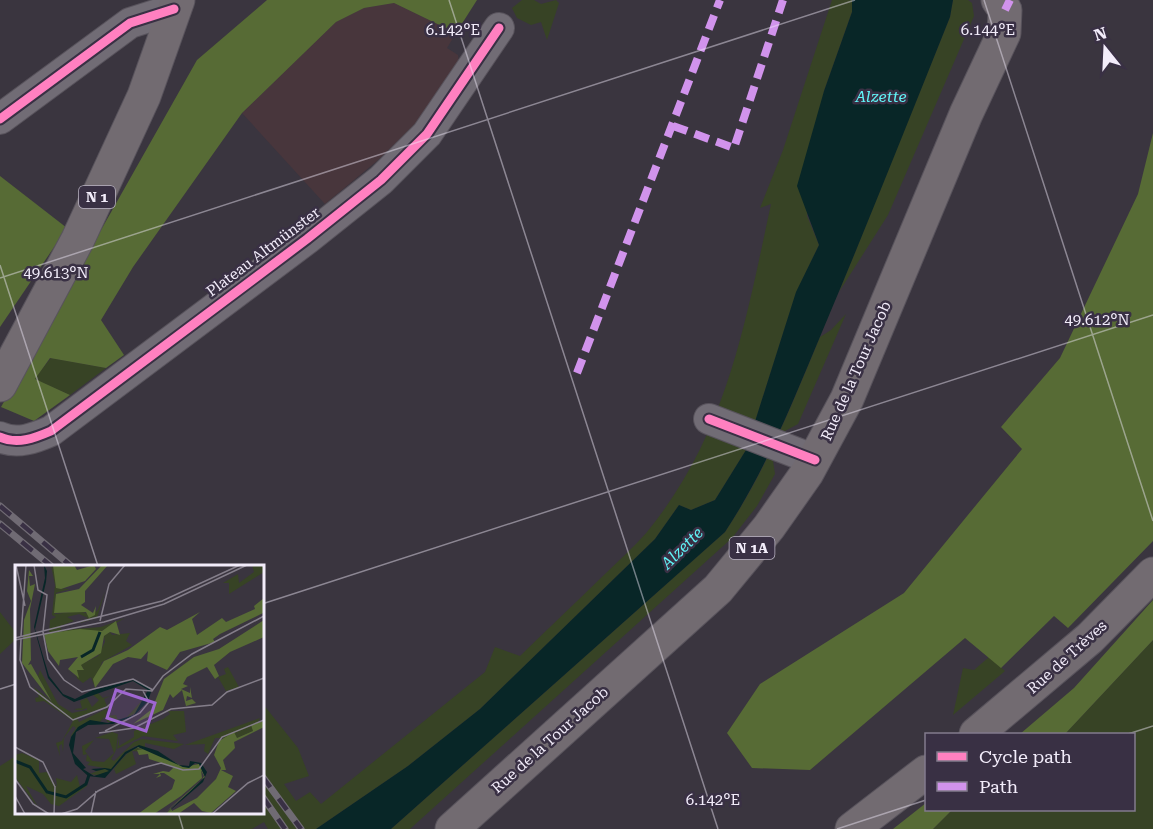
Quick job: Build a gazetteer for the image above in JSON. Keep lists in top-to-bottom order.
{
  "streets": {
    "main road": [
      "N 1",
      "Rue de la Tour Jacob",
      "N 1A",
      "Rue de Trèves"
    ],
    "street": ["Plateau Altmünster"]
  },
  "water": ["Alzette"],
  "legend": ["Cycle path", "Path"],
  "north": "top",
  "coordinates": [
    "6.142°E",
    "6.144°E",
    "49.613°N",
    "49.612°N"
  ]
}
